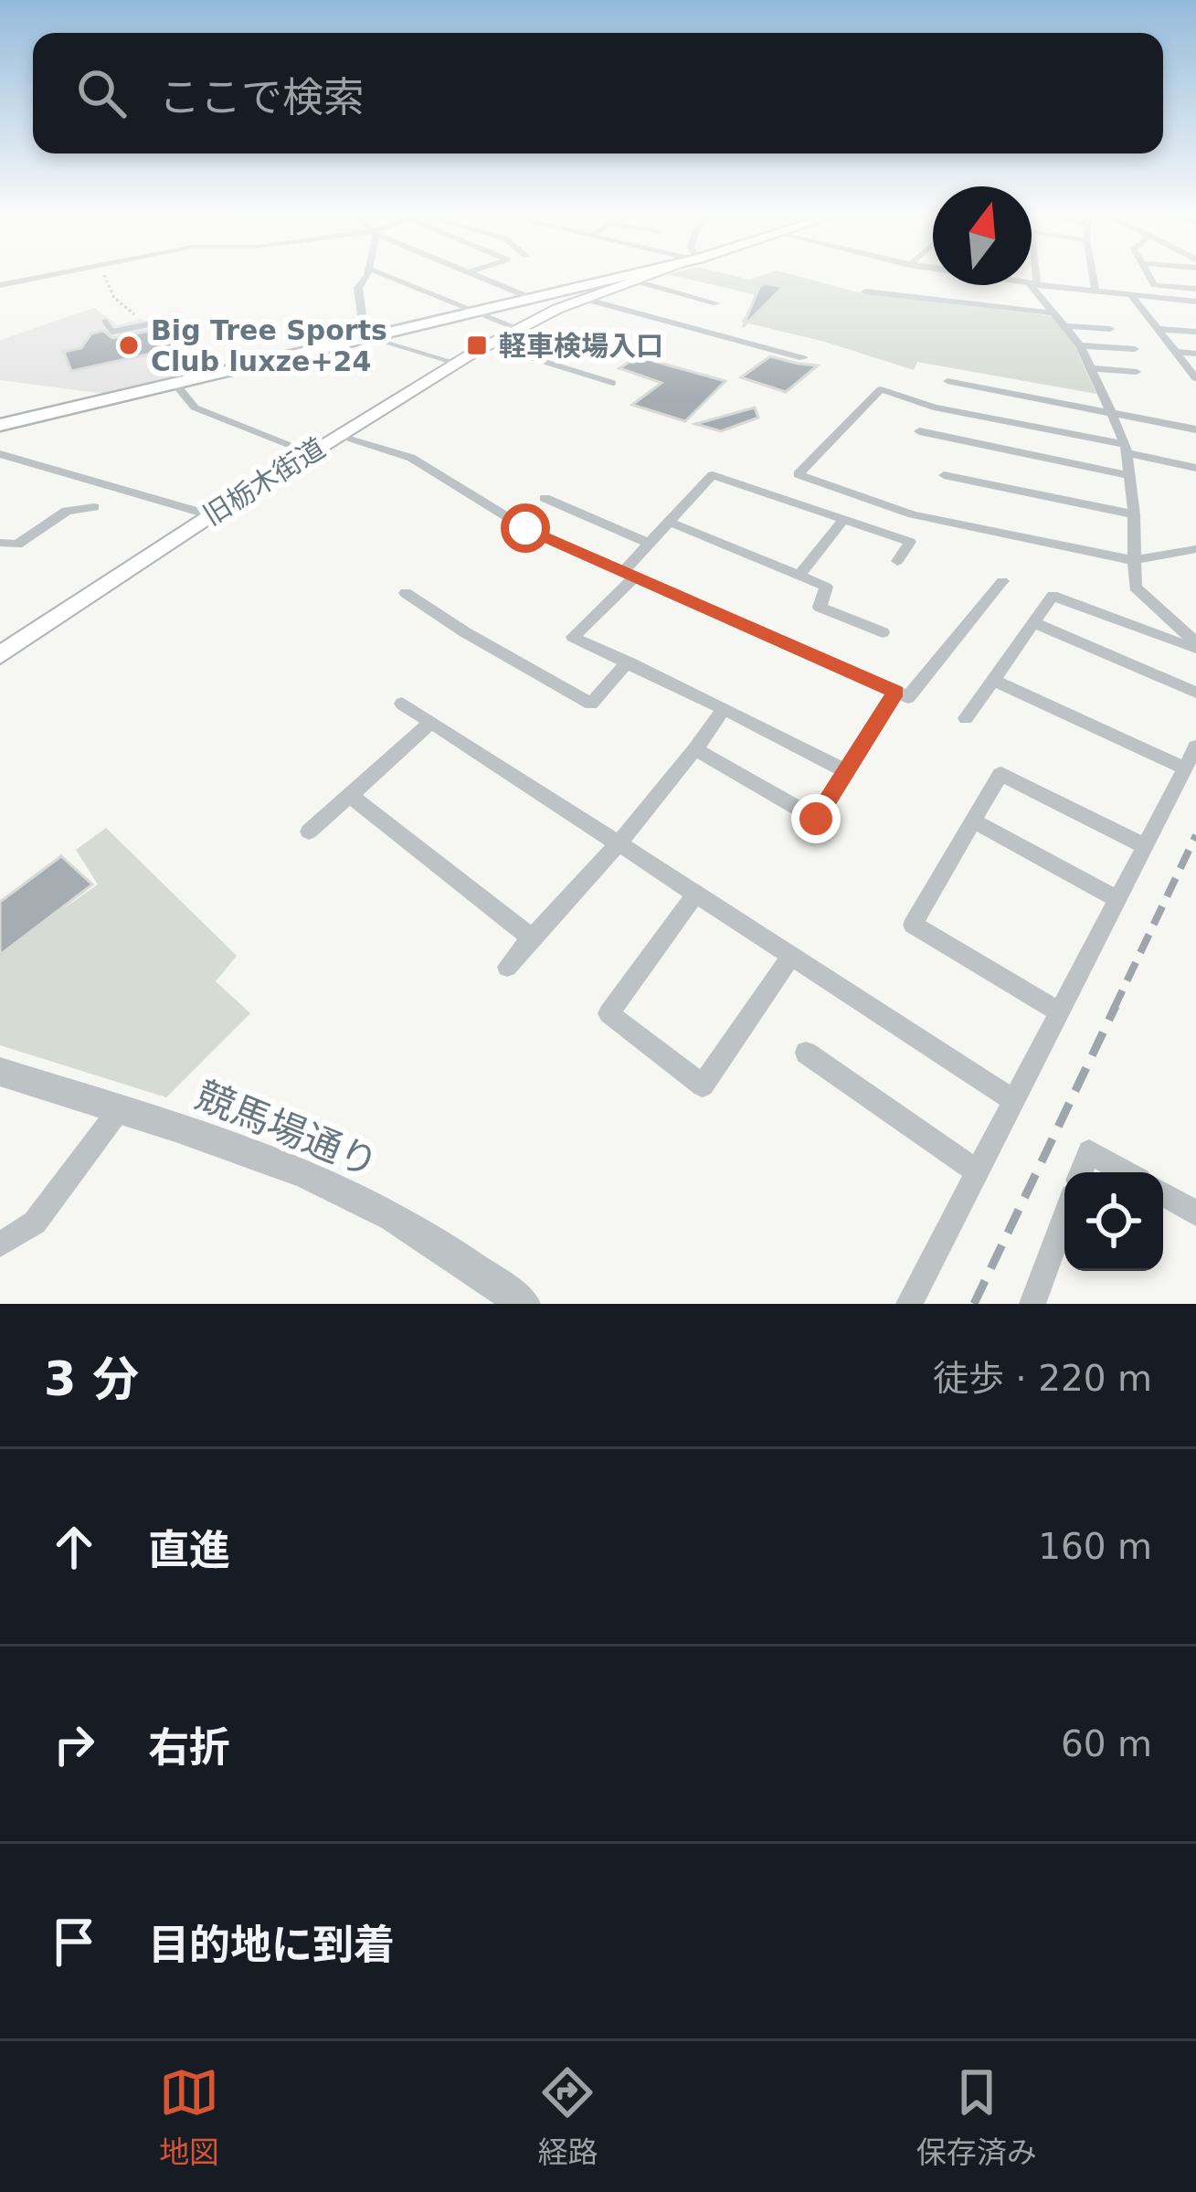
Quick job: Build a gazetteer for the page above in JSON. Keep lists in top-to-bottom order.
{
  "streets": {
    "main road": ["旧栃木街道"],
    "street": ["競馬場通り"]
  },
  "places": {
    "other": ["Big Tree Sports Club luxze+24"],
    "transit": ["軽車検場入口"]
  },
  "north": "top",
  "page": {
    "search": "ここで検索",
    "heading": ["3 分", "徒歩 · 220 m"],
    "list": [
      ["直進", "160 m"],
      ["右折", "60 m"],
      "目的地に到着"
    ],
    "nav": ["地図", "経路", "保存済み"]
  }
}
